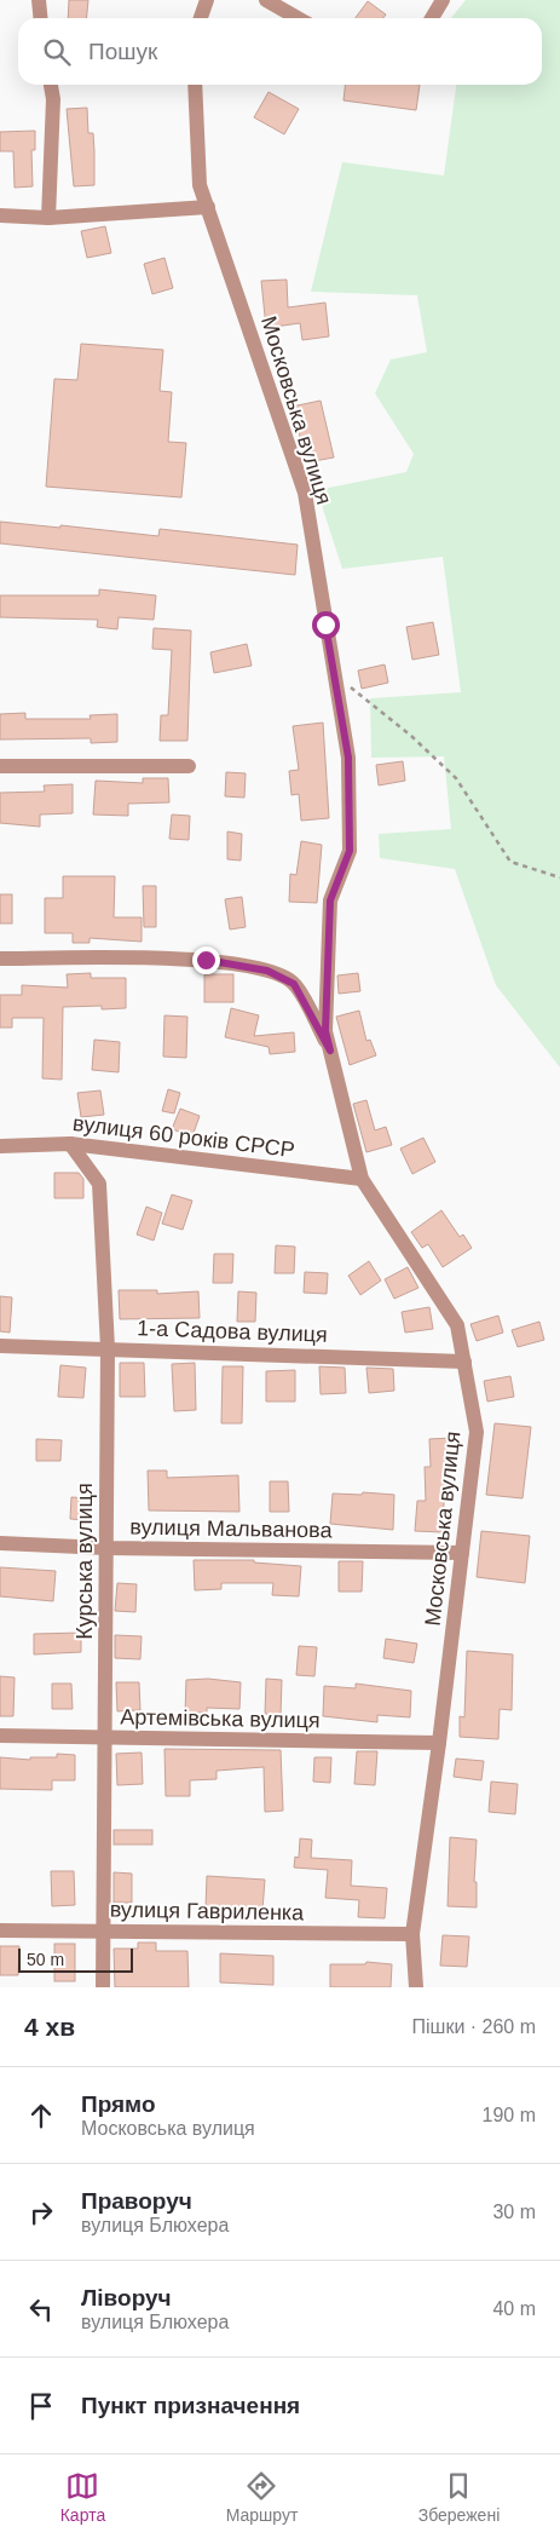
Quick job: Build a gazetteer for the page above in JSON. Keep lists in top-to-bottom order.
{
  "streets": {
    "street": [
      "Московська вулиця",
      "вулиця 60 років СРСР",
      "1-а Садова вулиця",
      "вулиця Мальванова",
      "Курська вулиця",
      "Артемівська вулиця",
      "вулиця Гавриленка"
    ]
  },
  "crossings": [
    ["Московська вулиця", "вулиця 60 років СРСР"],
    ["Московська вулиця", "1-а Садова вулиця"],
    ["Московська вулиця", "вулиця Мальванова"],
    ["Московська вулиця", "Артемівська вулиця"],
    ["Московська вулиця", "вулиця Гавриленка"],
    ["вулиця 60 років СРСР", "Курська вулиця"],
    ["1-а Садова вулиця", "Курська вулиця"],
    ["вулиця Мальванова", "Курська вулиця"],
    ["Курська вулиця", "Артемівська вулиця"],
    ["Курська вулиця", "вулиця Гавриленка"]
  ],
  "scale_bar": "50 m",
  "page": {
    "search": "Пошук",
    "scale": "50 m",
    "heading": ["4 хв", "Пішки · 260 m"],
    "list": [
      ["Прямо", "Московська вулиця", "190 m"],
      ["Праворуч", "вулиця Блюхера", "30 m"],
      ["Ліворуч", "вулиця Блюхера", "40 m"],
      "Пункт призначення"
    ],
    "nav": ["Карта", "Маршрут", "Збережені"]
  }
}
